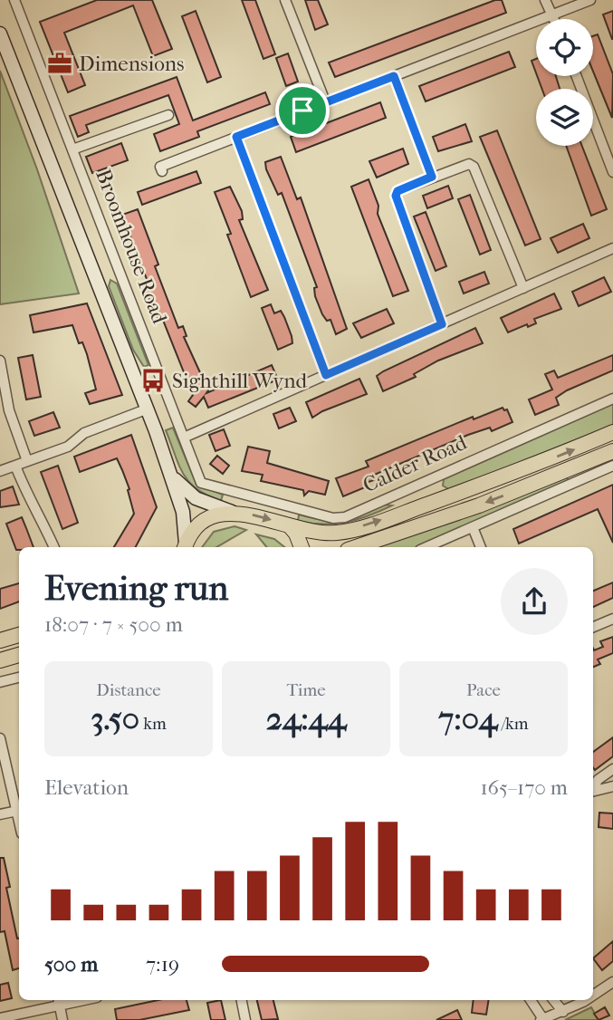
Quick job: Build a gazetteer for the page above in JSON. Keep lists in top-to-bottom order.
{
  "streets": {
    "main road": ["Calder Road"],
    "street": ["Broomhouse Road"]
  },
  "crossings": [
    ["Broomhouse Road", "Calder Road"]
  ],
  "places": {
    "office": ["Dimensions"],
    "bus stop": ["Sighthill Wynd"]
  },
  "page": {
    "heading": ["Evening run", "18:07 · 7 × 500 m"],
    "stats": [
      ["Distance", "3.50 km"],
      ["Time", "24:44"],
      ["Pace", "7:04 /km"]
    ],
    "chart": ["Elevation", "165–170 m"],
    "list": [
      {
        "name": "500 m",
        "note": "7:19"
      }
    ]
  }
}
